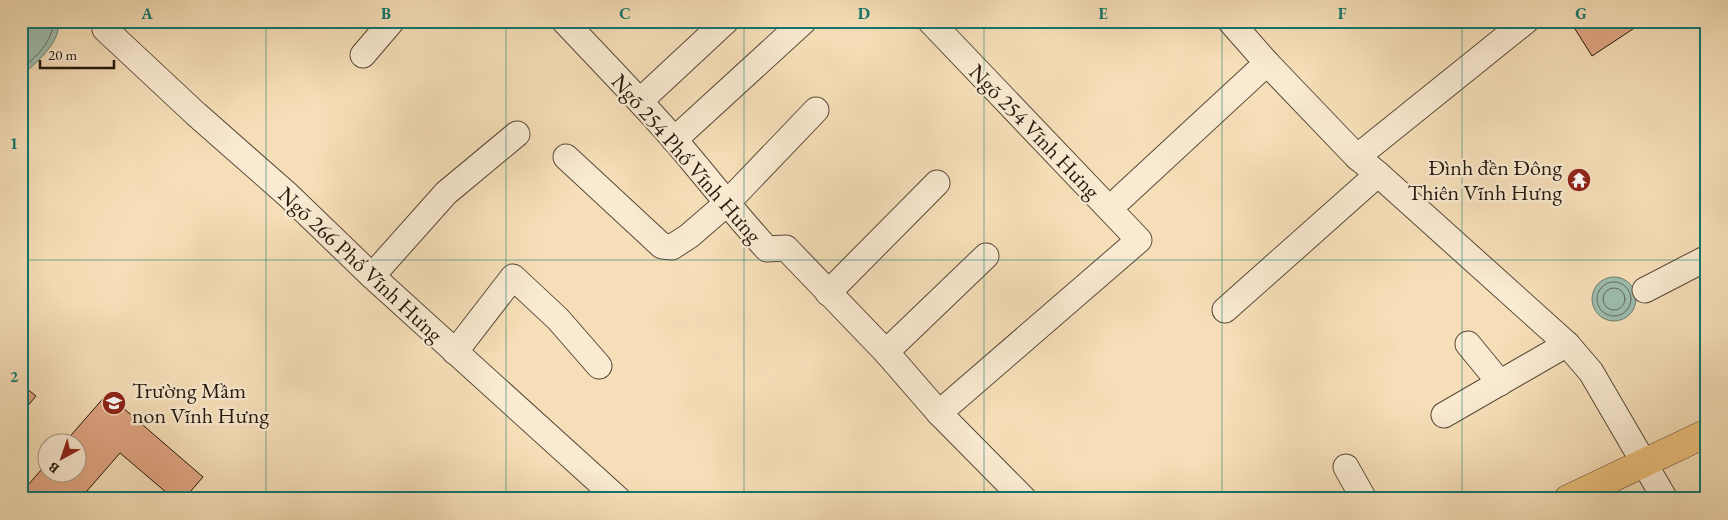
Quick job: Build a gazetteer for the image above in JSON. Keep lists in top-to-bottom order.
{
  "streets": {
    "street": ["Ngõ 254 Vĩnh Hưng", "Ngõ 254 Phố Vĩnh Hưng", "Ngõ 266 Phố Vĩnh Hưng"]
  },
  "crossings": [
    ["Ngõ 254 Vĩnh Hưng", "Ngõ 254 Phố Vĩnh Hưng"]
  ],
  "places": {
    "temple": ["Đình đền Đông Thiên Vĩnh Hưng"],
    "school or university": ["Trường Mầm non Vĩnh Hưng"]
  },
  "scale_bar": "20 m",
  "north": "bottom left",
  "grid": {
    "columns": [
      "A",
      "B",
      "C",
      "D",
      "E",
      "F",
      "G"
    ],
    "rows": ["1", "2"]
  }
}
